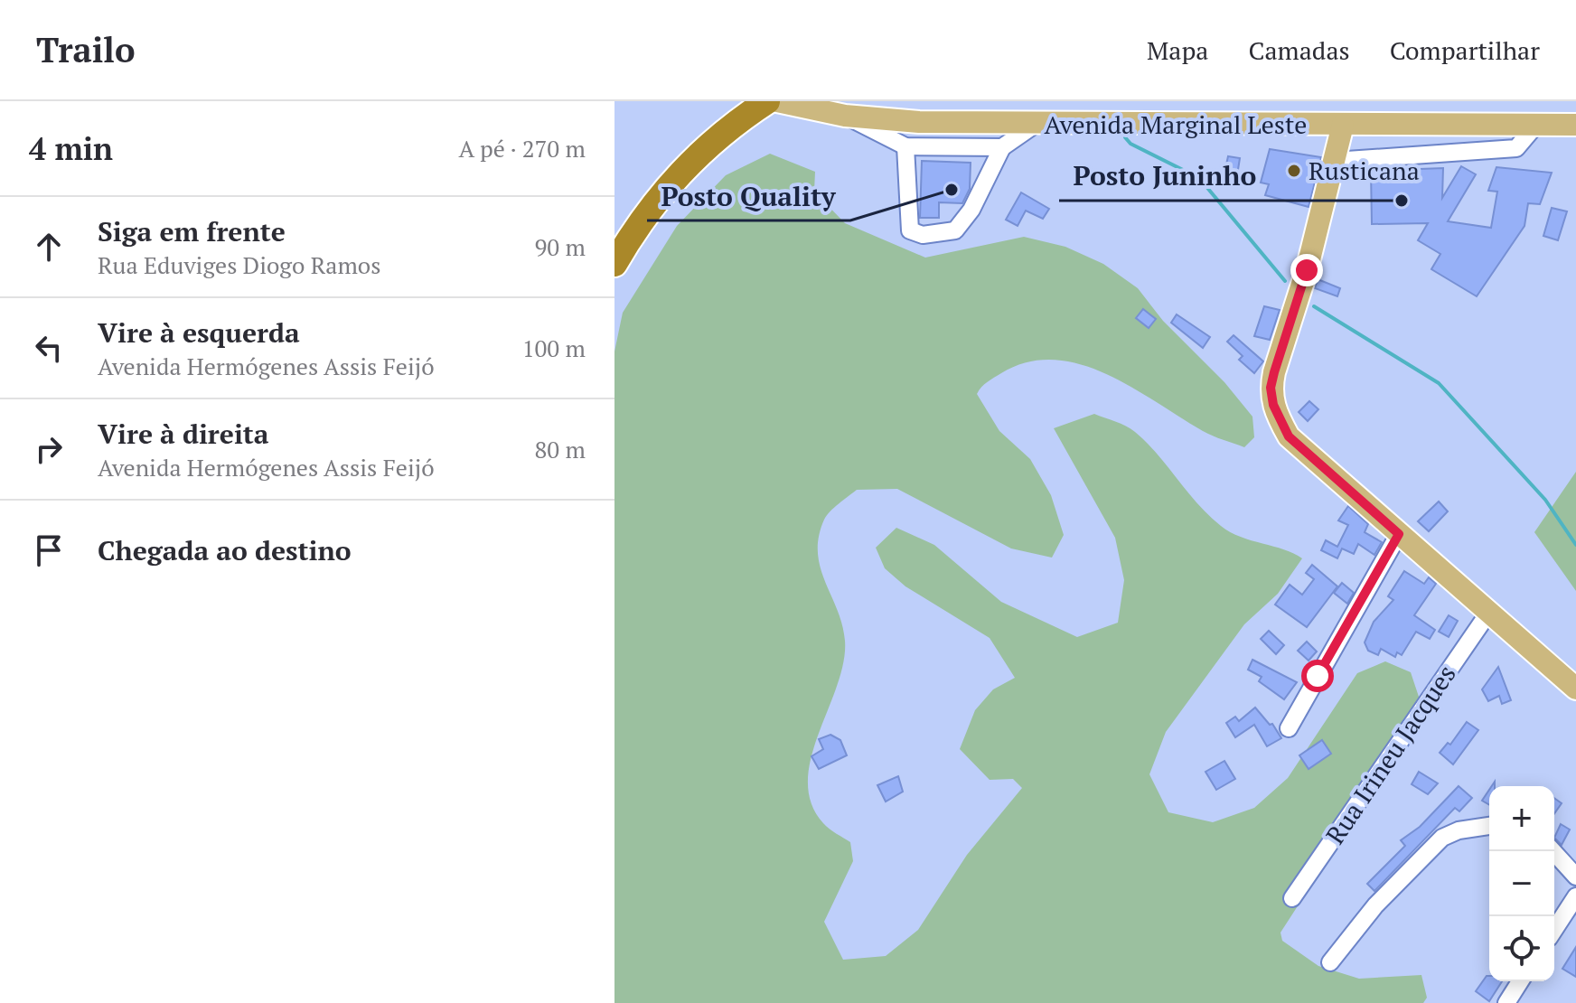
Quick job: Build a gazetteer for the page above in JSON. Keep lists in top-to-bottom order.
{
  "streets": {
    "main road": ["Avenida Marginal Leste"],
    "street": ["Rua Irineu Jacques"]
  },
  "places": ["Rusticana", "Posto Quality", "Posto Juninho"],
  "page": {
    "header": "Trailo",
    "nav": ["Mapa", "Camadas", "Compartilhar"],
    "heading": ["4 min", "A pé · 270 m"],
    "list": [
      ["Siga em frente", "Rua Eduviges Diogo Ramos", "90 m"],
      ["Vire à esquerda", "Avenida Hermógenes Assis Feijó", "100 m"],
      ["Vire à direita", "Avenida Hermógenes Assis Feijó", "80 m"],
      "Chegada ao destino"
    ],
    "map_buttons": ["+", "−"]
  }
}
